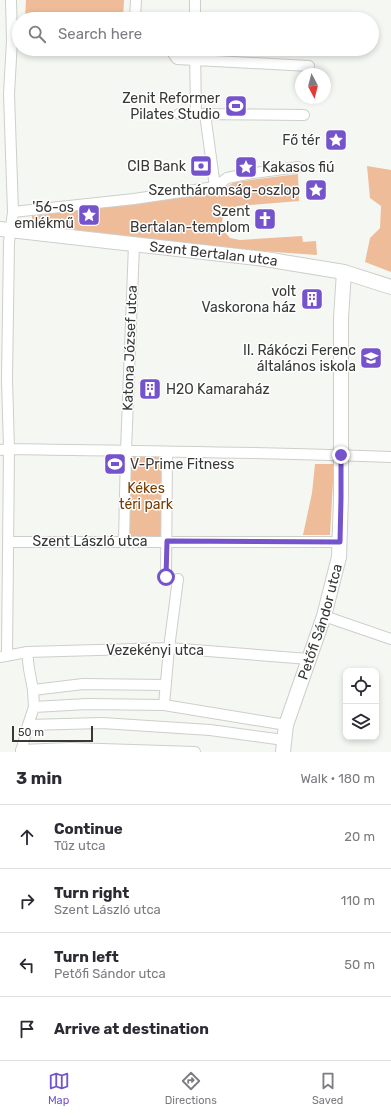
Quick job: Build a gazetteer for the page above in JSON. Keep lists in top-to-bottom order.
{
  "streets": {
    "street": [
      "Szent Bertalan utca",
      "Katona József utca",
      "Szent László utca",
      "Petőfi Sándor utca",
      "Vezekényi utca"
    ]
  },
  "crossings": [
    ["Szent Bertalan utca", "Katona József utca"],
    ["Szent Bertalan utca", "Petőfi Sándor utca"],
    ["Katona József utca", "Szent László utca"],
    ["Szent László utca", "Petőfi Sándor utca"],
    ["Petőfi Sándor utca", "Vezekényi utca"]
  ],
  "parks": ["Kékes téri park"],
  "places": {
    "sports": ["Zenit Reformer Pilates Studio", "V-Prime Fitness"],
    "place": [
      "Fő tér",
      "Kakasos fiú",
      "Szentháromság-oszlop",
      "'56-os emlékmű"
    ],
    "bank": ["CIB Bank"],
    "church": ["Szent Bertalan-templom"],
    "building": ["volt Vaskorona ház", "H2O Kamaraház"],
    "school or university": ["II. Rákóczi Ferenc általános iskola"]
  },
  "scale_bar": "50 m",
  "north": "bottom",
  "page": {
    "search": "Search here",
    "scale": "50 m",
    "heading": ["3 min", "Walk · 180 m"],
    "list": [
      ["Continue", "Tűz utca", "20 m"],
      ["Turn right", "Szent László utca", "110 m"],
      ["Turn left", "Petőfi Sándor utca", "50 m"],
      "Arrive at destination"
    ],
    "nav": ["Map", "Directions", "Saved"]
  }
}
